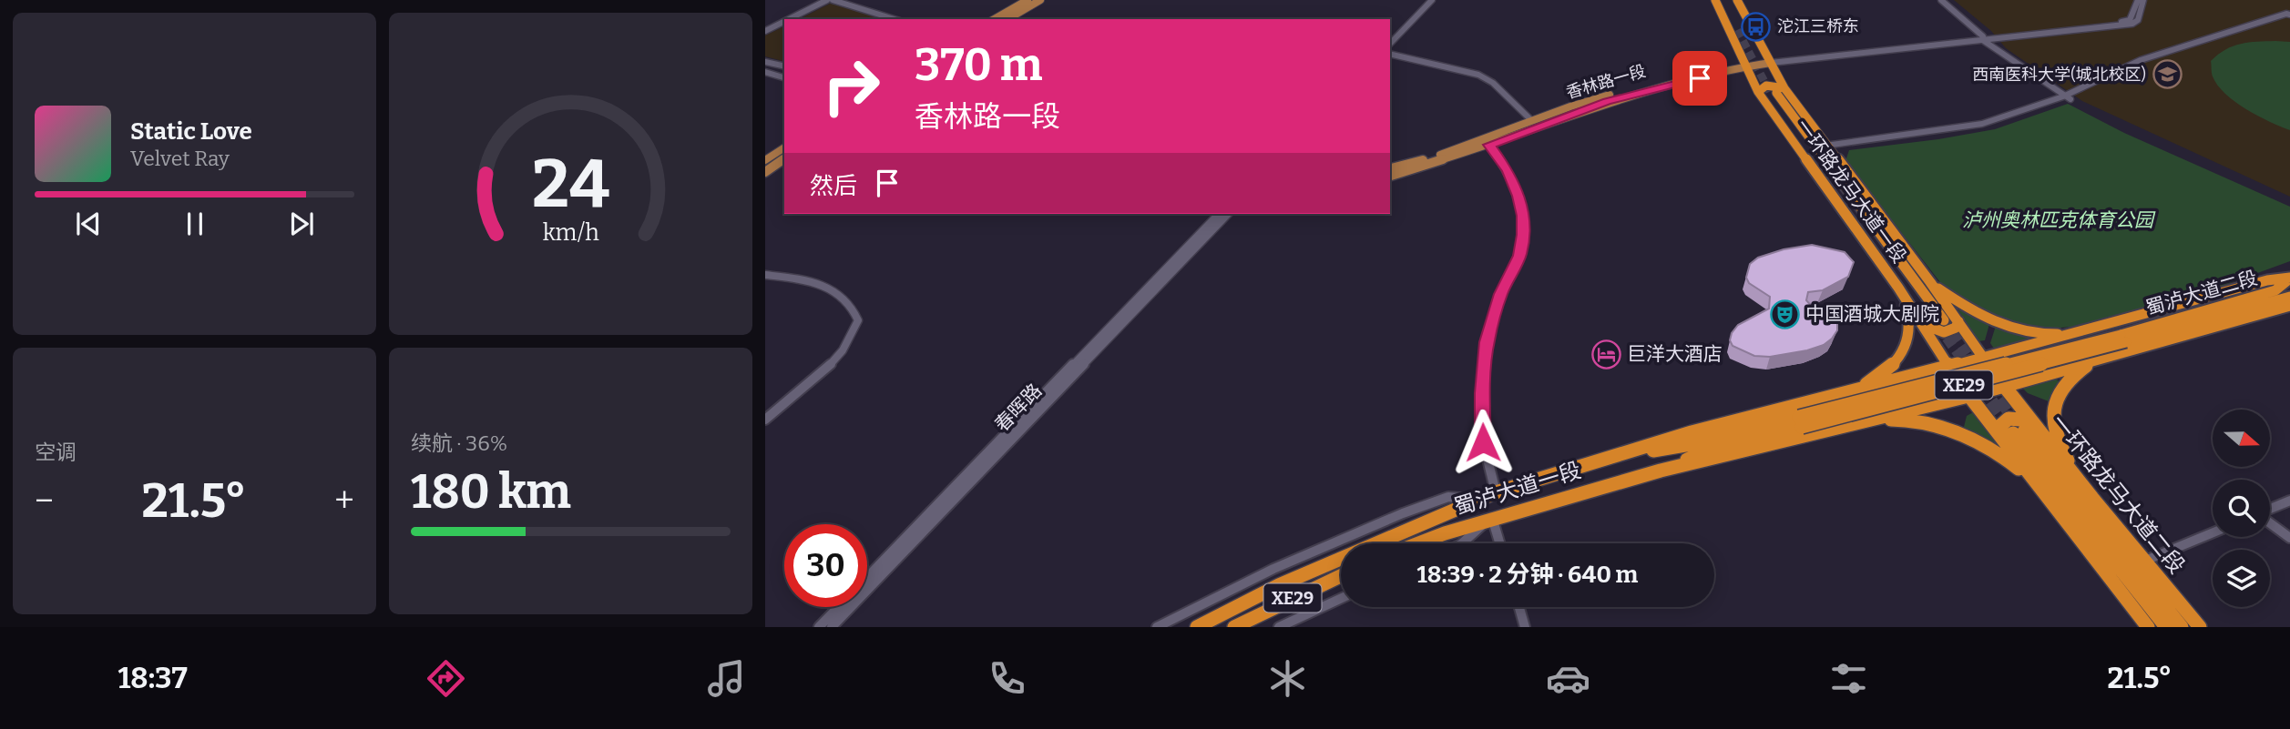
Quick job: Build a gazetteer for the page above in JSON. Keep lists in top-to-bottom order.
{
  "streets": {
    "highway": [
      "一环路龙马大道一段",
      "蜀泸大道二段",
      "XE29",
      "蜀泸大道一段",
      "一环路龙马大道二段"
    ],
    "main road": ["香林路一段"],
    "street": ["春晖路"]
  },
  "crossings": [
    ["香林路一段", "一环路龙马大道一段"],
    ["一环路龙马大道一段", "一环路龙马大道二段"],
    ["蜀泸大道二段", "XE29"],
    ["XE29", "蜀泸大道一段"]
  ],
  "parks": ["泸州奥林匹克体育公园"],
  "places": {
    "bus stop": ["沱江三桥东"],
    "school or university": ["西南医科大学(城北校区)"],
    "theatre": ["中国酒城大剧院"],
    "hotel": ["巨洋大酒店"]
  },
  "north": "right",
  "page": {
    "turn": ["370 m", "香林路一段"],
    "song": ["Static Love", "Velvet Ray"],
    "then": "然后",
    "tile": [
      "空调",
      ["续航 · 36%", "180 km"]
    ],
    "heat": ["−", "21.5°", "+"],
    "limit": "30",
    "trip": "18:39 · 2 分钟 · 640 m",
    "tabs": ["18:37", "21.5°"],
    "gauge": ["24", "km/h"]
  }
}
